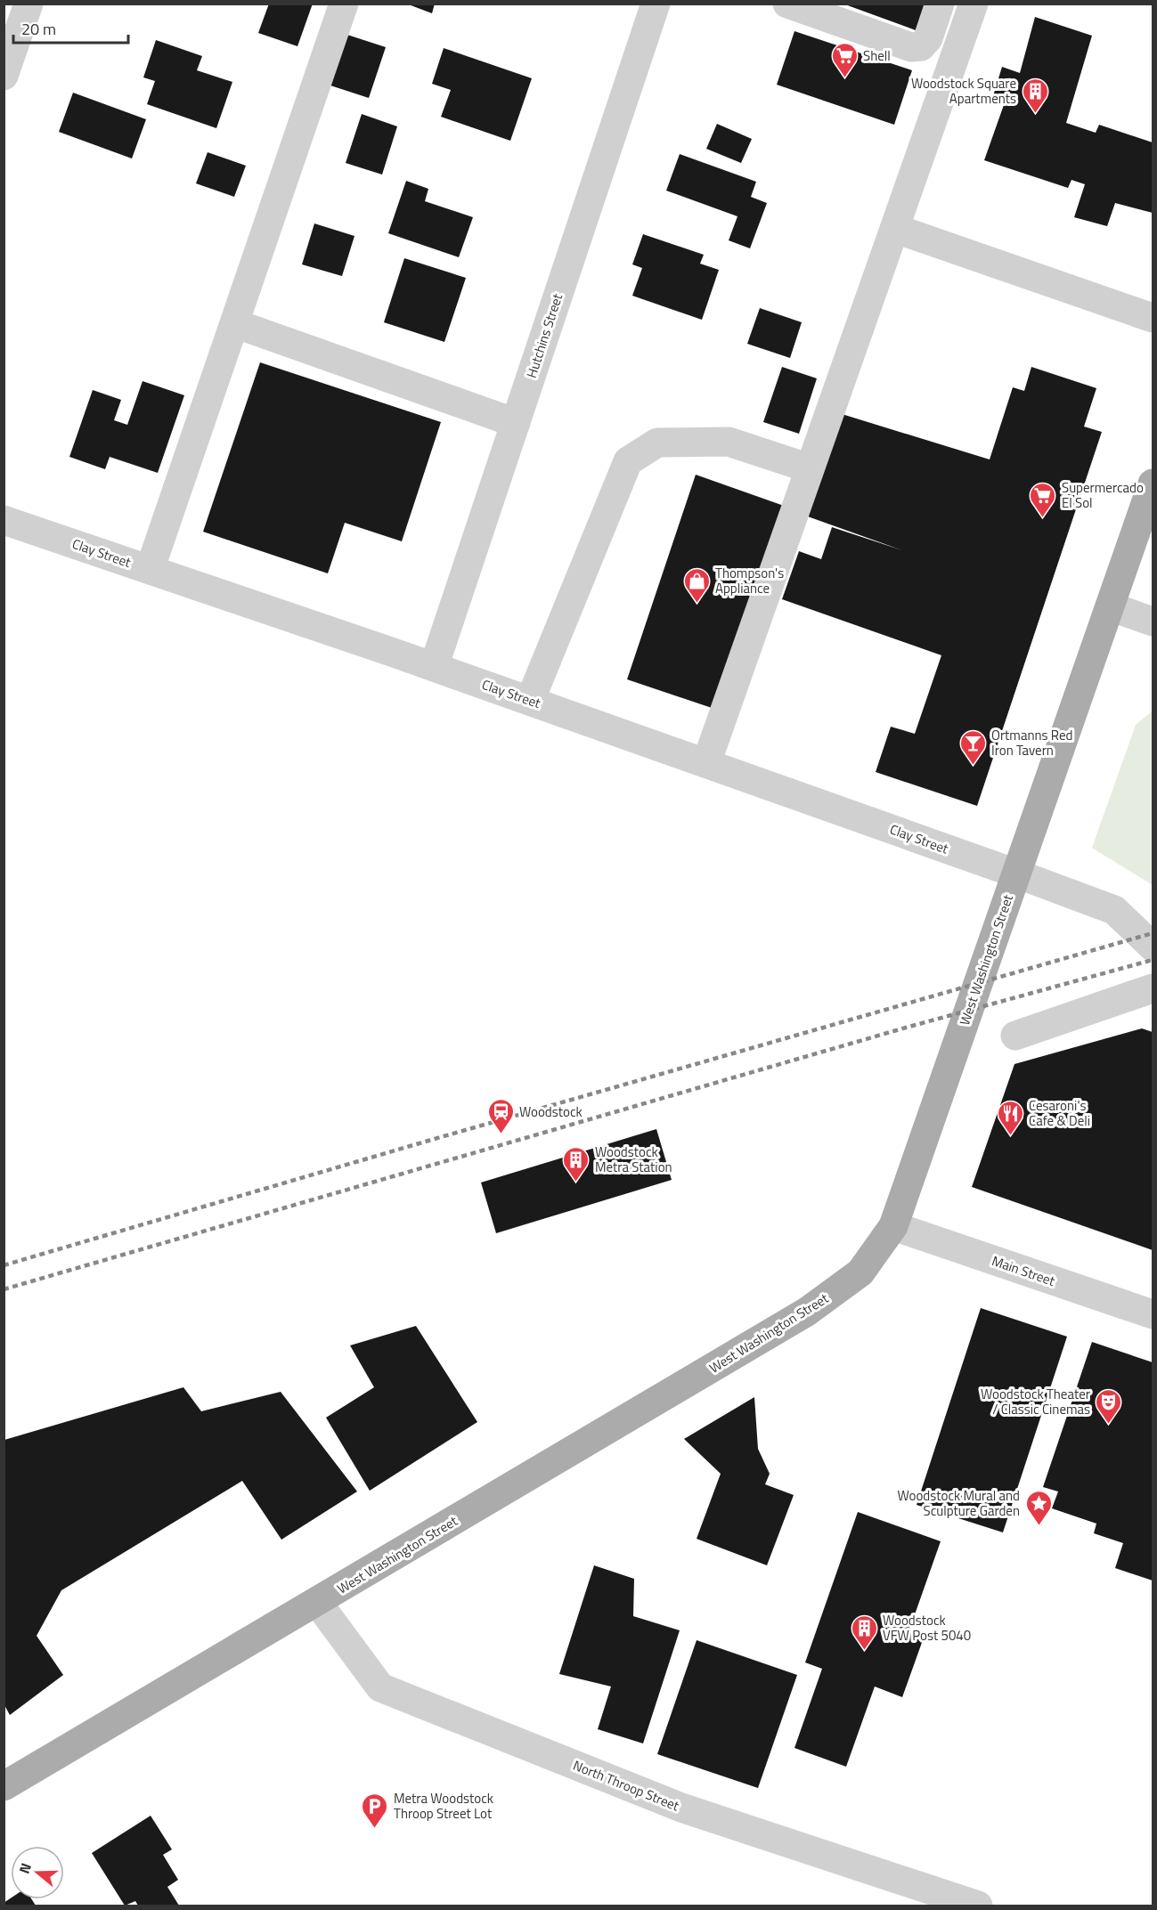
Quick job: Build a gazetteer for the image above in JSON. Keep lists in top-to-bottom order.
{
  "streets": {
    "main road": ["West Washington Street"],
    "street": [
      "Hutchins Street",
      "Clay Street",
      "Main Street",
      "North Throop Street"
    ]
  },
  "crossings": [
    ["Hutchins Street", "Clay Street"],
    ["Clay Street", "West Washington Street"],
    ["West Washington Street", "Main Street"],
    ["West Washington Street", "North Throop Street"]
  ],
  "places": {
    "supermarket": ["Shell", "Supermercado El Sol"],
    "building": ["Woodstock Square Apartments", "Woodstock Metra Station", "Woodstock VFW Post 5040"],
    "shop": ["Thompson's Appliance"],
    "bar": ["Ortmanns Red Iron Tavern"],
    "station": ["Woodstock"],
    "restaurant": ["Cesaroni's Cafe & Deli"],
    "theatre": ["Woodstock Theater / Classic Cinemas"],
    "place": ["Woodstock Mural and Sculpture Garden"],
    "parking": ["Metra Woodstock Throop Street Lot"]
  },
  "scale_bar": "20 m",
  "north": "left"
}
